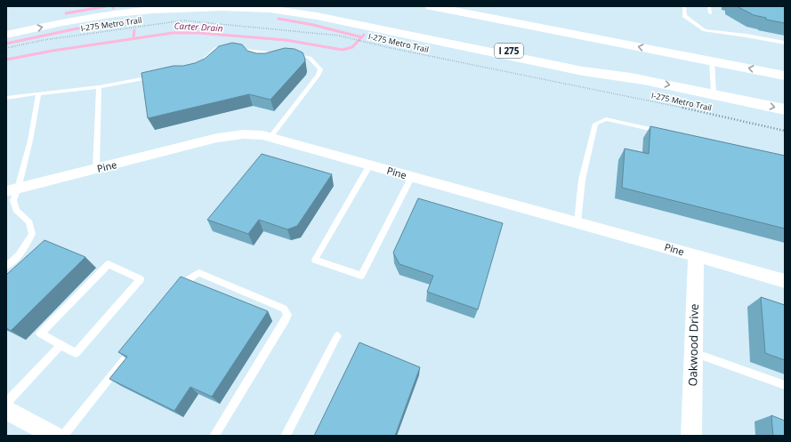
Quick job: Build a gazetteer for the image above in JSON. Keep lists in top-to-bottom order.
{
  "streets": {
    "highway": ["I 275"],
    "street": ["Pine", "Oakwood Drive"],
    "path": ["I-275 Metro Trail"]
  },
  "crossings": [
    ["Pine", "Oakwood Drive"]
  ],
  "water": ["Carter Drain"]
}
